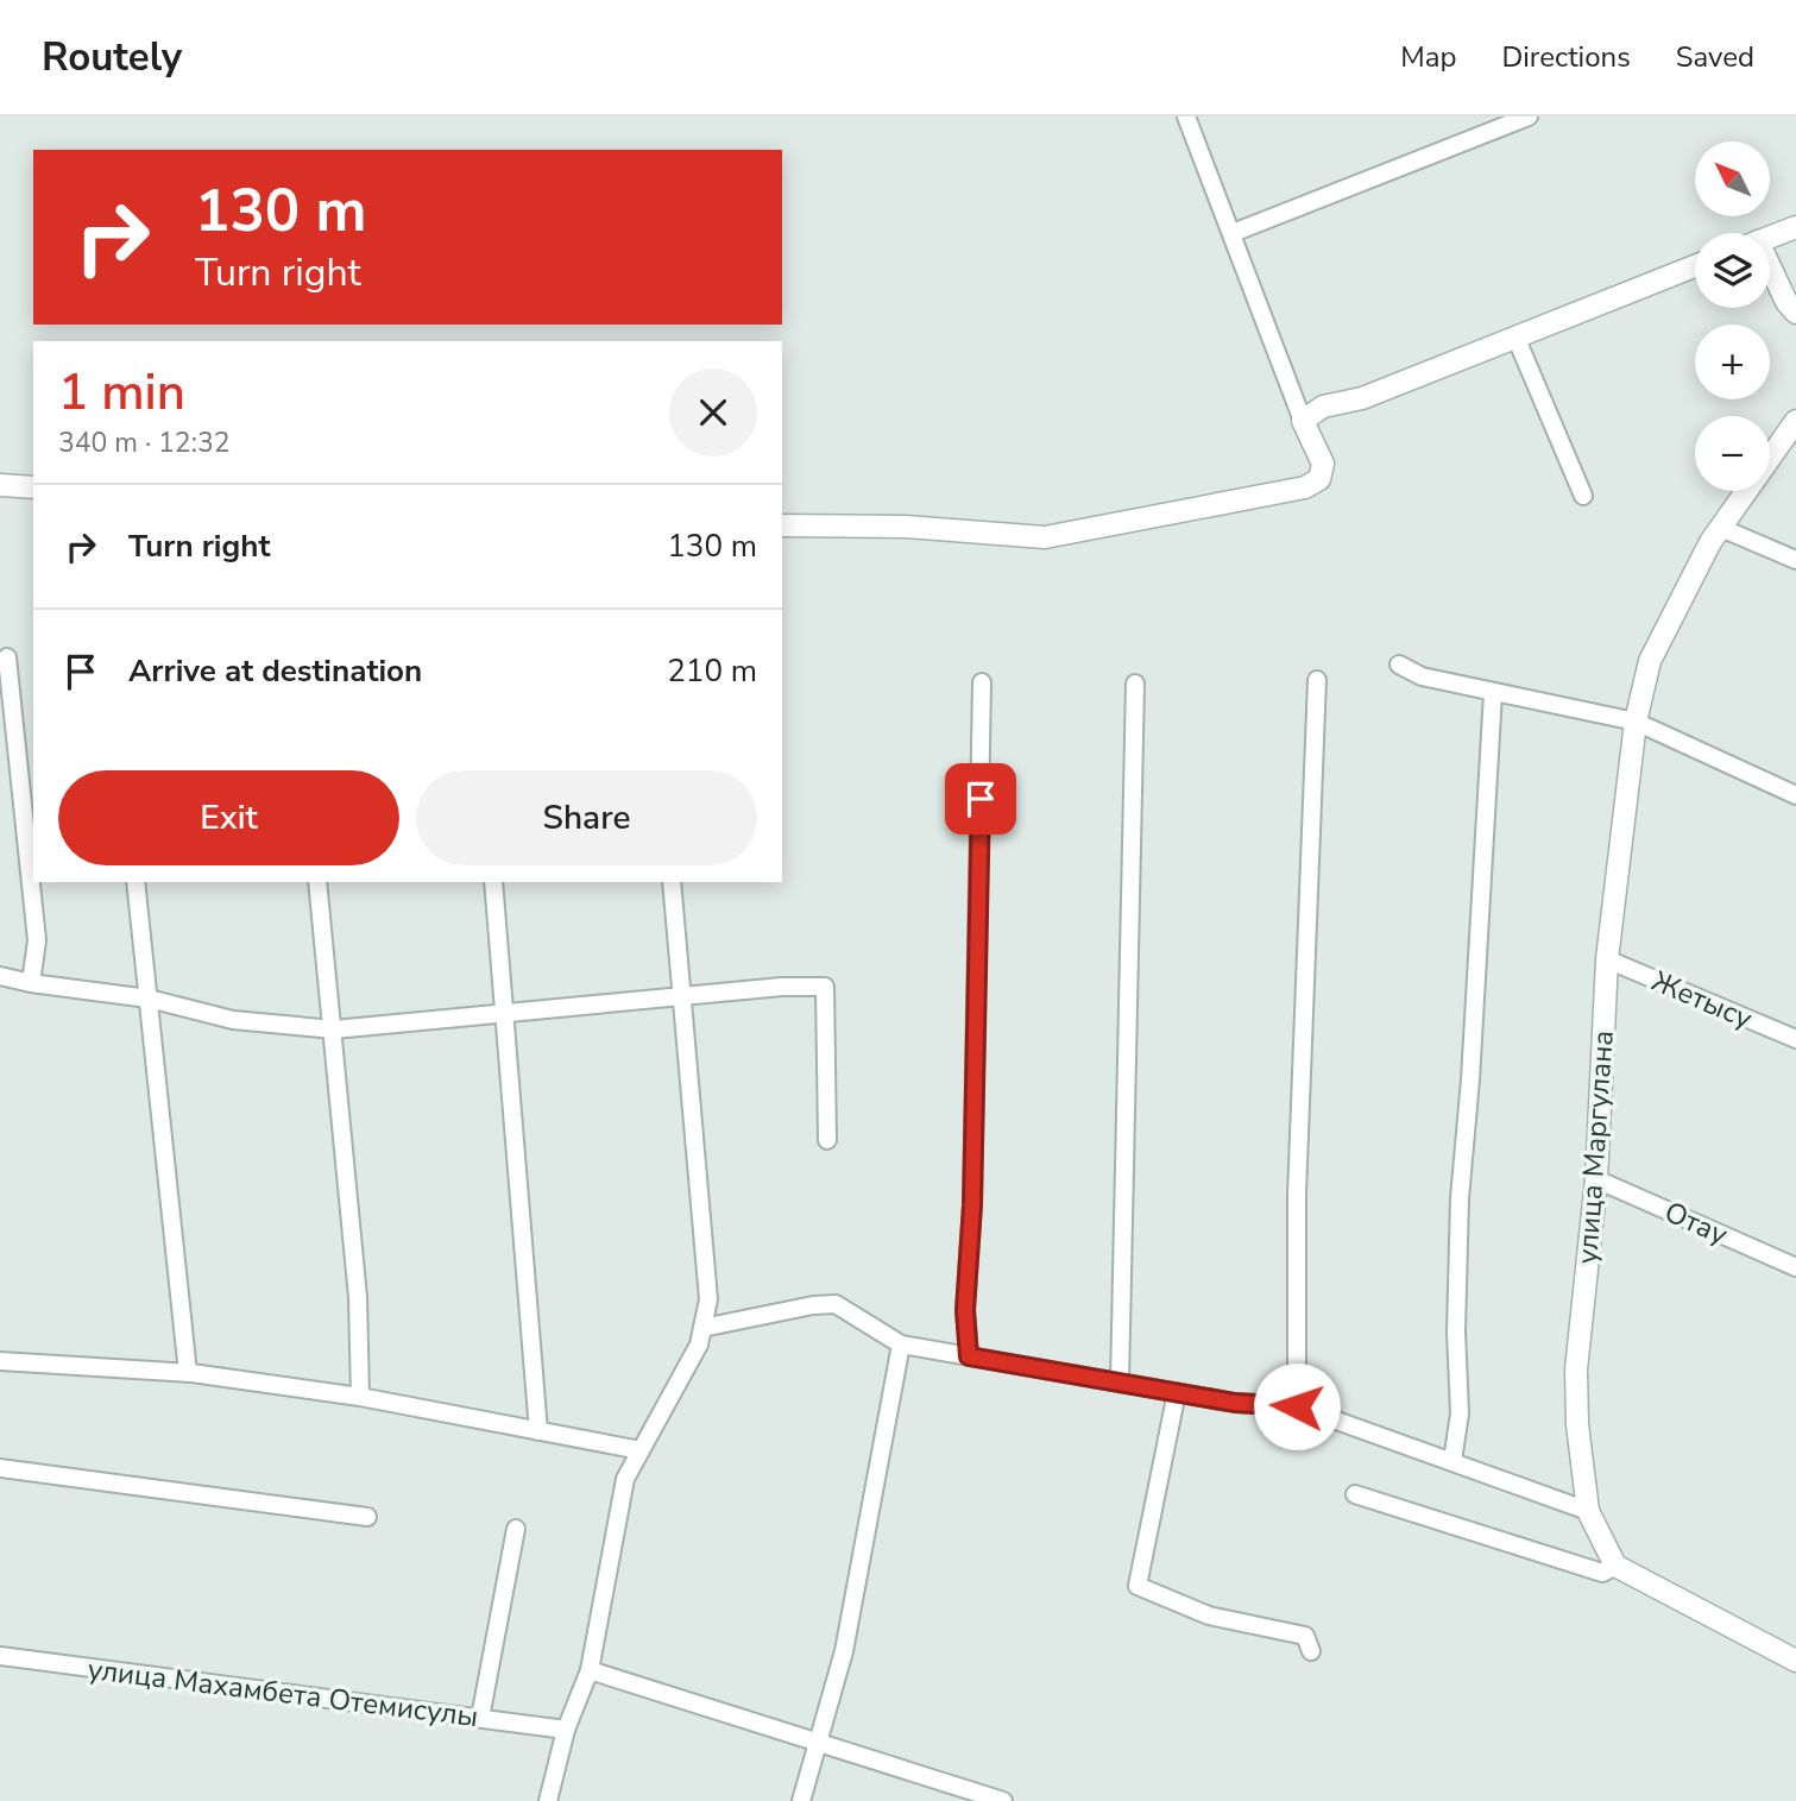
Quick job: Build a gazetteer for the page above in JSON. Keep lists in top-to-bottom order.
{
  "streets": {
    "street": [
      "Жетысу",
      "улица Маргулана",
      "Отау",
      "улица Махамбета Отемисулы"
    ]
  },
  "crossings": [
    ["Жетысу", "улица Маргулана"],
    ["улица Маргулана", "Отау"]
  ],
  "north": "top left",
  "page": {
    "header": "Routely",
    "nav": ["Map", "Directions", "Saved"],
    "map_buttons": ["+", "−"],
    "turn": ["130 m", "Turn right"],
    "heading": ["1 min", "340 m · 12:32"],
    "list": [
      {
        "name": "Turn right",
        "value": "130 m"
      },
      {
        "name": "Arrive at destination",
        "value": "210 m"
      }
    ],
    "buttons": ["Exit", "Share"]
  }
}
